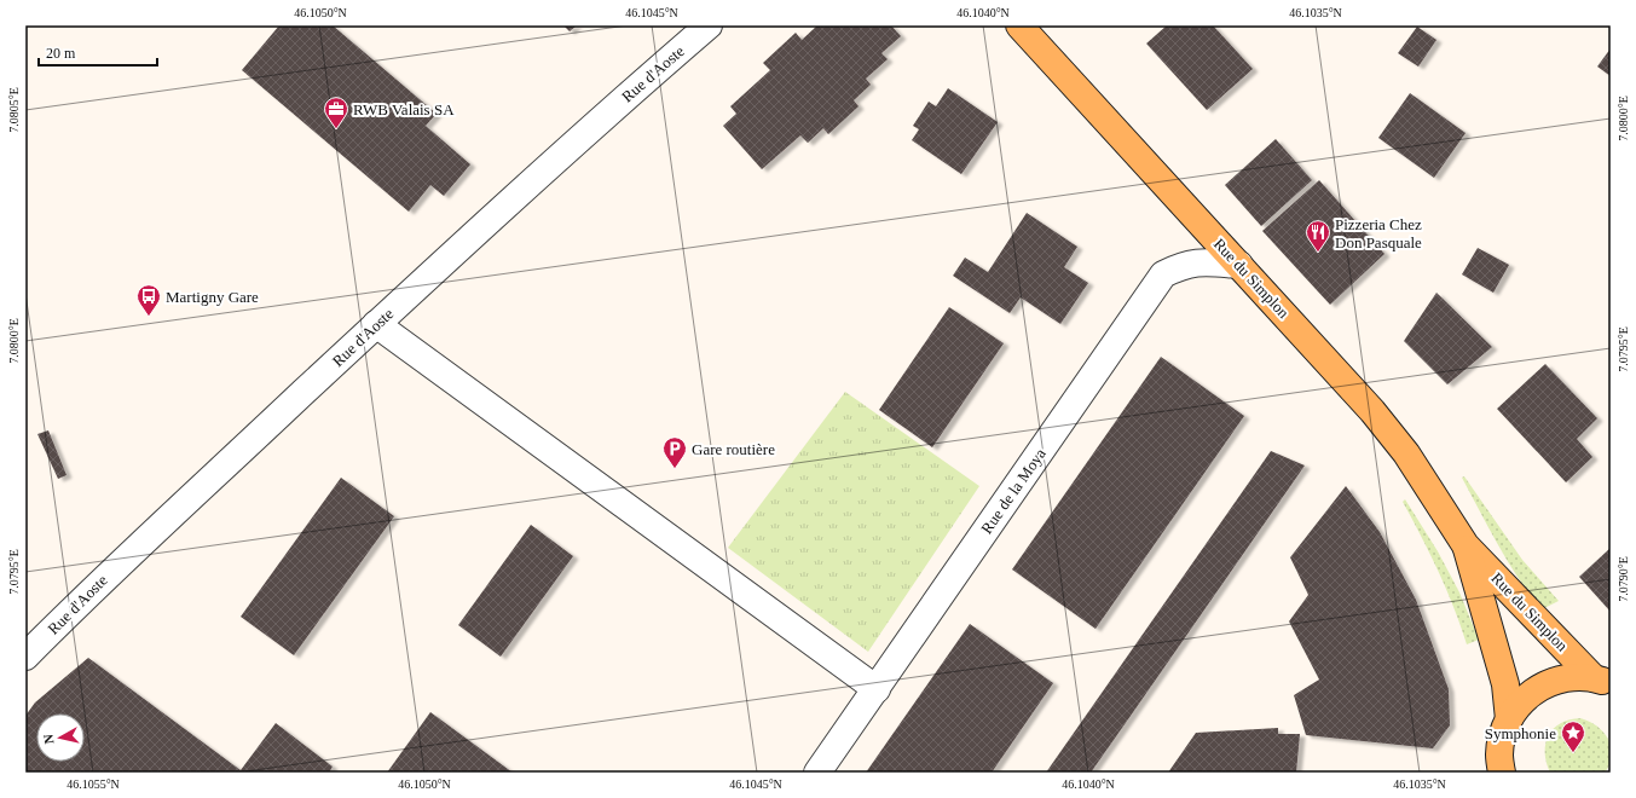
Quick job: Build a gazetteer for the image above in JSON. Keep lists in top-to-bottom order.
{
  "streets": {
    "main road": ["Rue du Simplon"],
    "street": ["Rue d'Aoste", "Rue de la Moya"]
  },
  "crossings": [
    ["Rue du Simplon", "Rue de la Moya"]
  ],
  "places": {
    "office": ["RWB Valais SA"],
    "restaurant": ["Pizzeria Chez Don Pasquale"],
    "bus stop": ["Martigny Gare"],
    "parking": ["Gare routière"],
    "place": ["Symphonie"]
  },
  "scale_bar": "20 m",
  "north": "left",
  "coordinates": [
    "46.1050°N",
    "46.1045°N",
    "46.1040°N",
    "46.1035°N",
    "7.0805°E",
    "7.0800°E",
    "7.0795°E",
    "7.0790°E",
    "46.1055°N"
  ]
}
